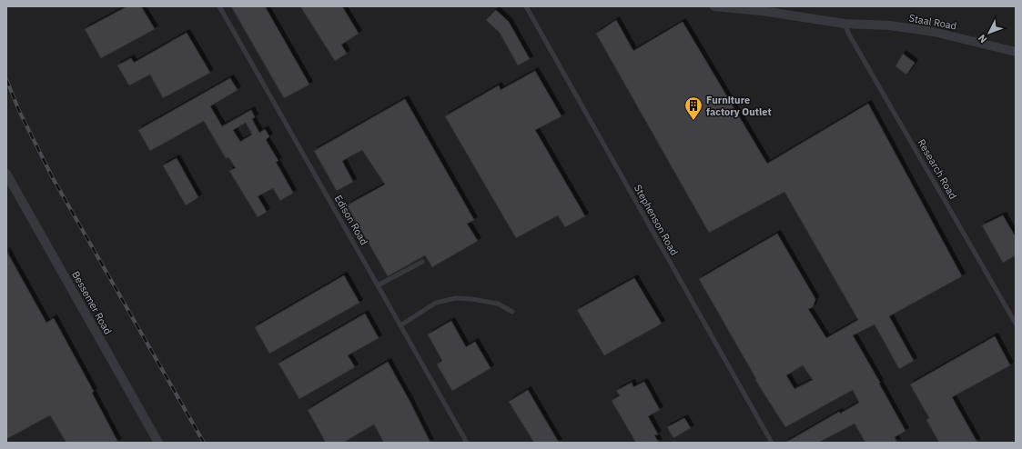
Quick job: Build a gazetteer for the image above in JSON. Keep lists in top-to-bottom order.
{
  "streets": {
    "street": ["Staal Road", "Bessemer Road"],
    "lane": ["Research Road", "Edison Road", "Stephenson Road"]
  },
  "crossings": [
    ["Staal Road", "Research Road"]
  ],
  "places": {
    "building": ["Furniture factory Outlet"]
  },
  "north": "bottom left"
}
